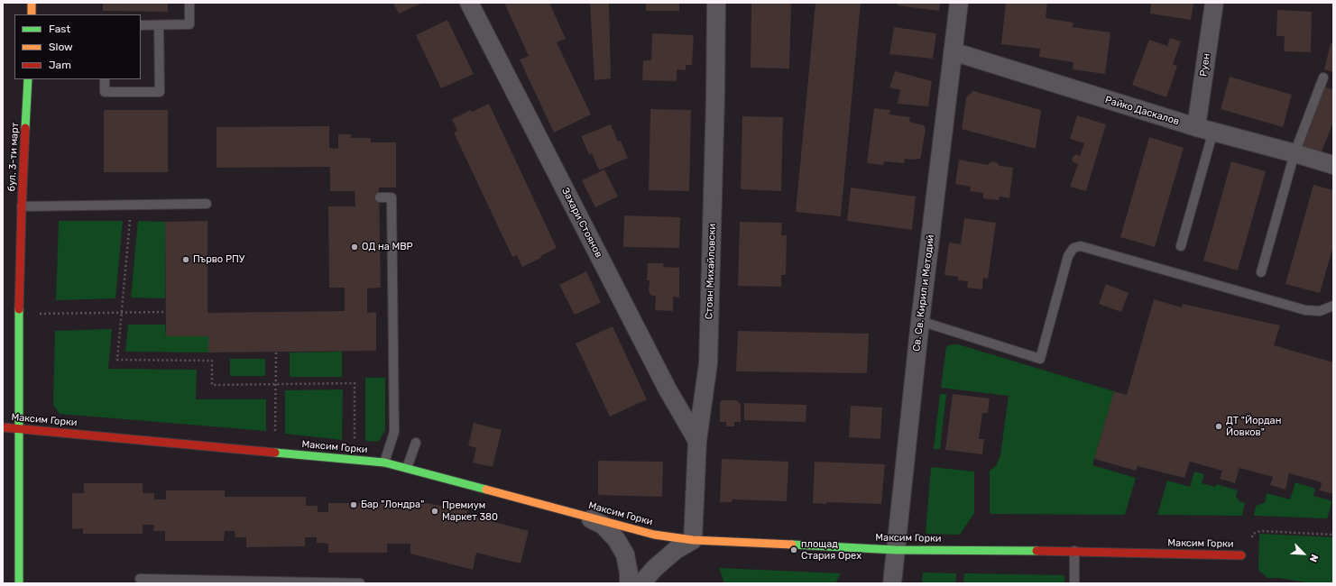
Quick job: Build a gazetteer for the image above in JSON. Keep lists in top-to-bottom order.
{
  "streets": {
    "street": [
      "Руен",
      "Райко Даскалов",
      "бул. 3-ти март",
      "Захари Стоянов",
      "Стоян Михайловски",
      "Св. Св. Кирил и Методий",
      "Максим Горки"
    ]
  },
  "crossings": [
    ["Руен", "Райко Даскалов"],
    ["Райко Даскалов", "Св. Св. Кирил и Методий"],
    ["бул. 3-ти март", "Максим Горки"],
    ["Захари Стоянов", "Стоян Михайловски"],
    ["Стоян Михайловски", "Максим Горки"],
    ["Св. Св. Кирил и Методий", "Максим Горки"]
  ],
  "places": [
    "ОД на МВР",
    "Първо РПУ",
    "ДТ \"Йордан Йовков\"",
    "Бар \"Лондра\"",
    "Премиум Маркет 380",
    "площад Стария Орех"
  ],
  "legend": ["Fast", "Slow", "Jam"],
  "north": "bottom right"
}
